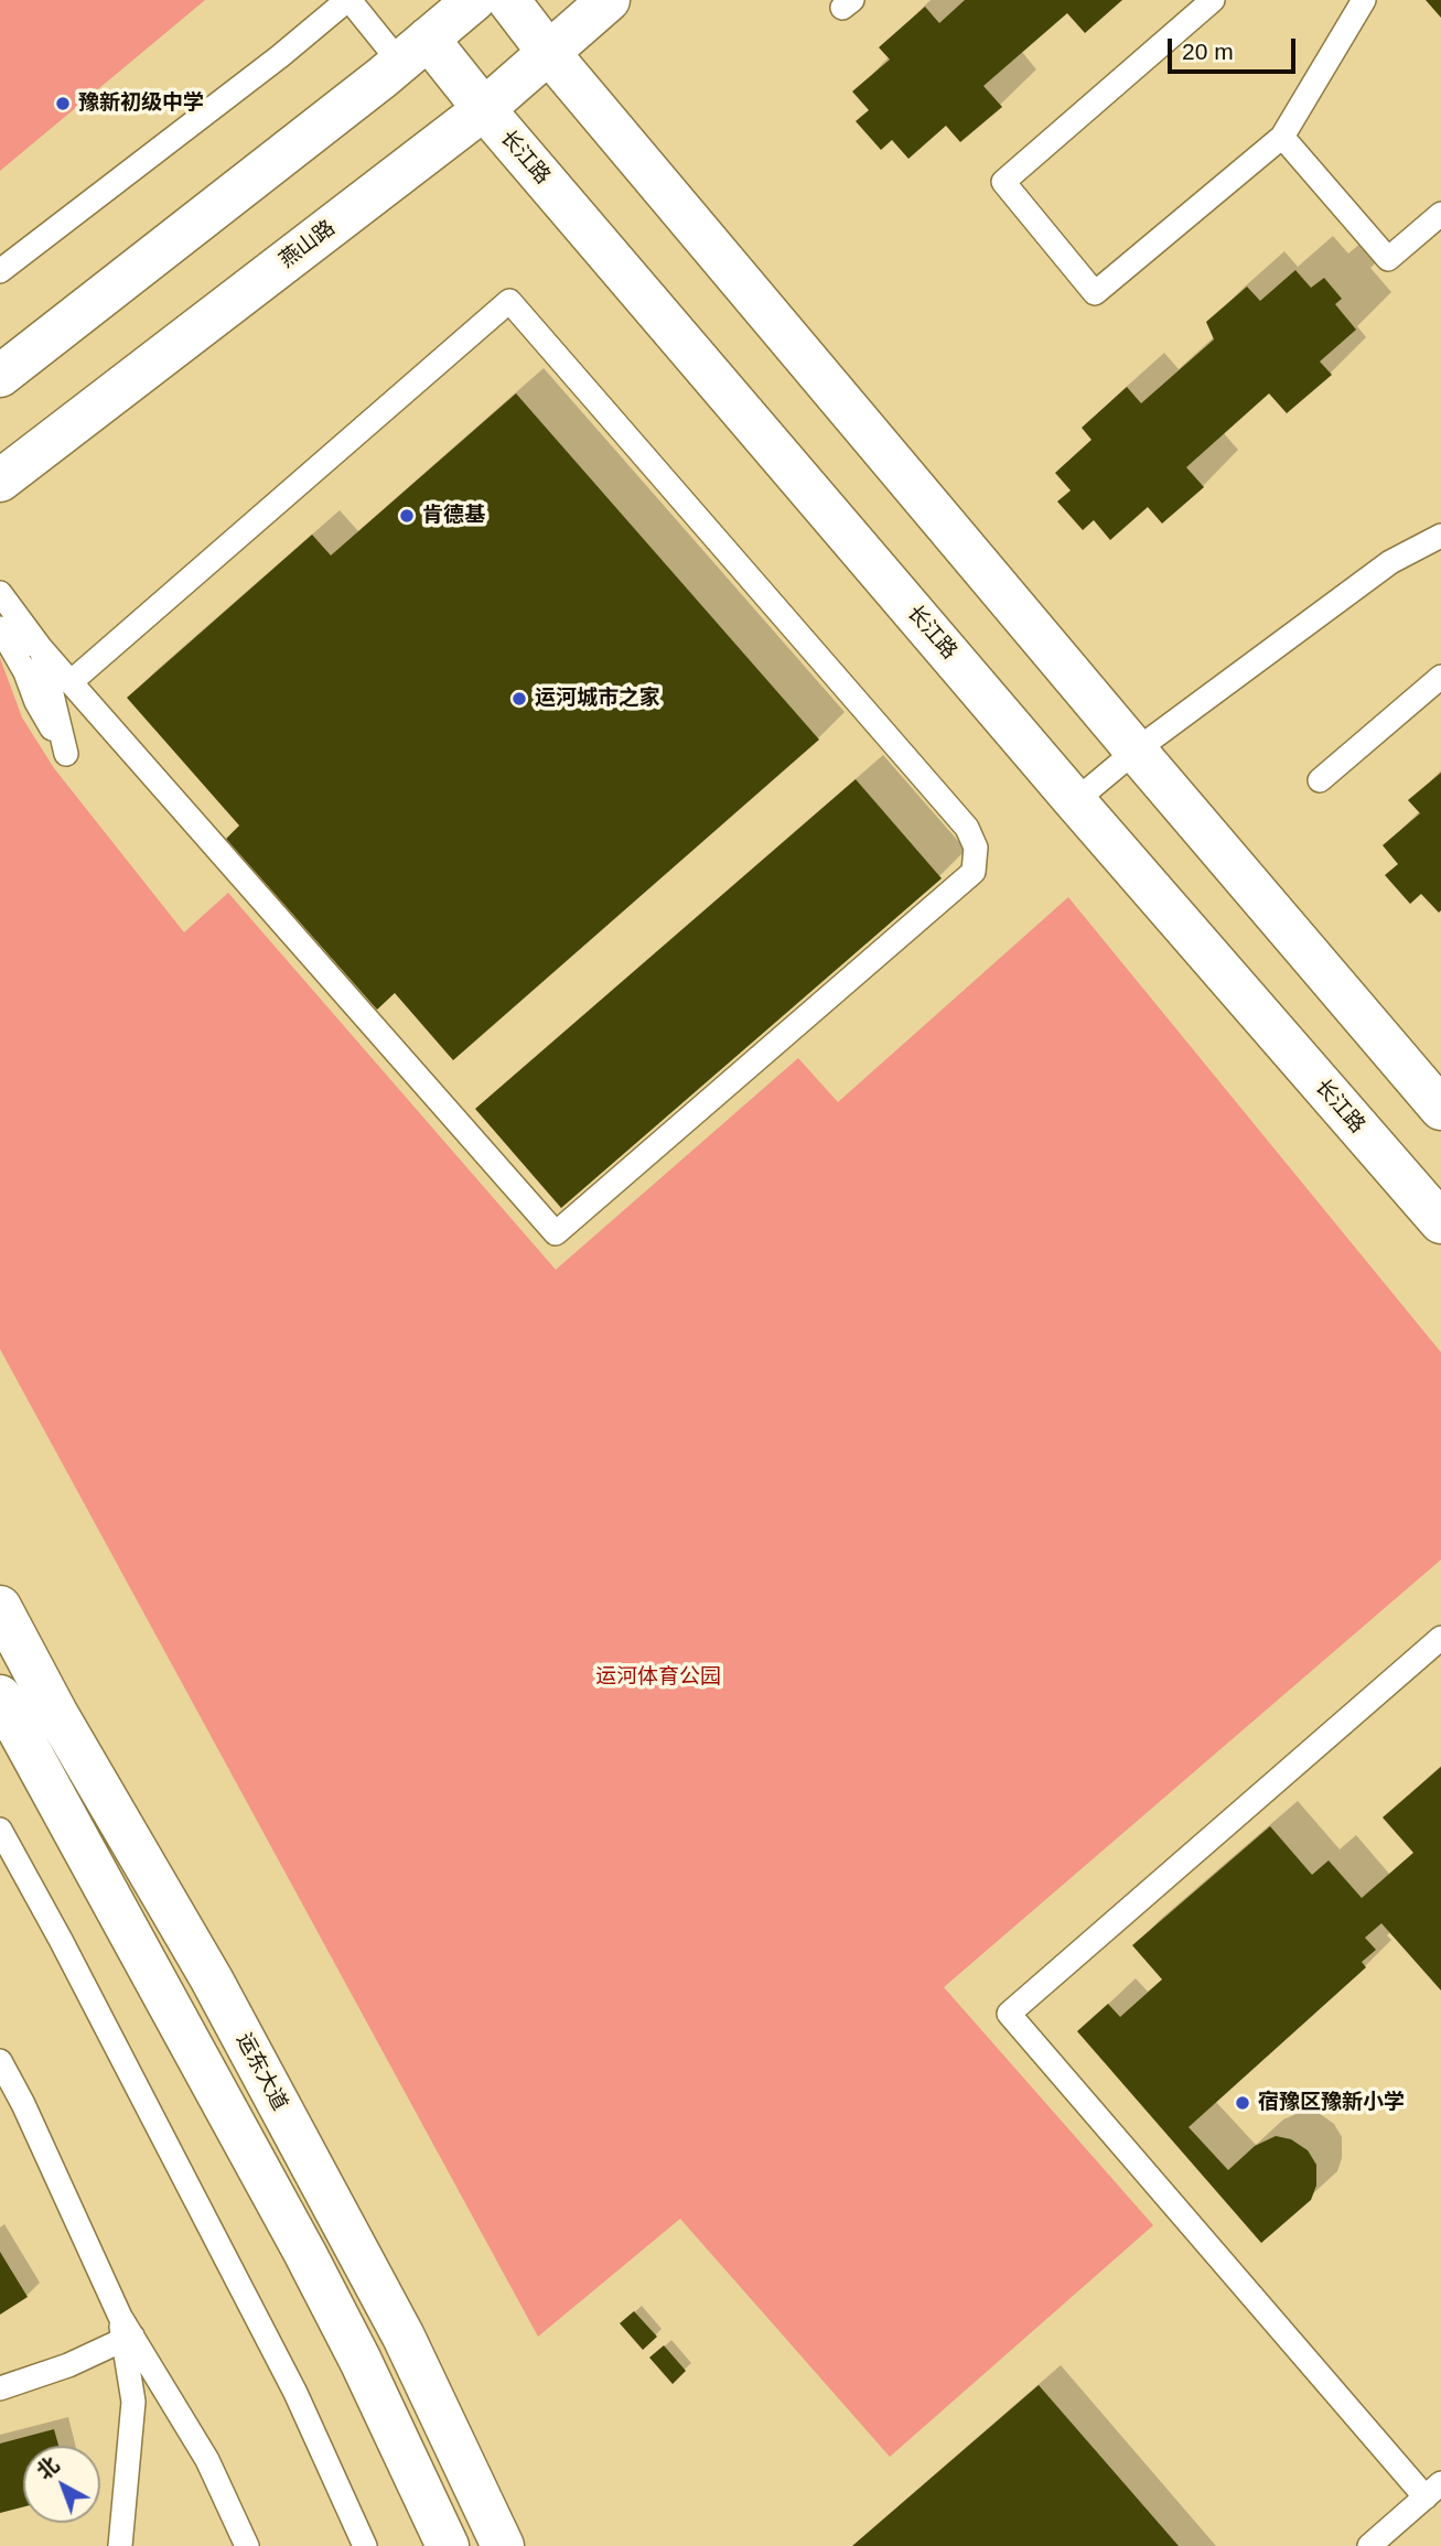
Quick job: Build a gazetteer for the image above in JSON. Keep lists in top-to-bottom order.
{
  "streets": {
    "street": ["长江路", "燕山路", "运东大道"]
  },
  "crossings": [
    ["长江路", "燕山路"]
  ],
  "parks": ["运河体育公园"],
  "places": [
    "豫新初级中学",
    "肯德基",
    "运河城市之家",
    "宿豫区豫新小学"
  ],
  "scale_bar": "20 m",
  "north": "top left"
}
